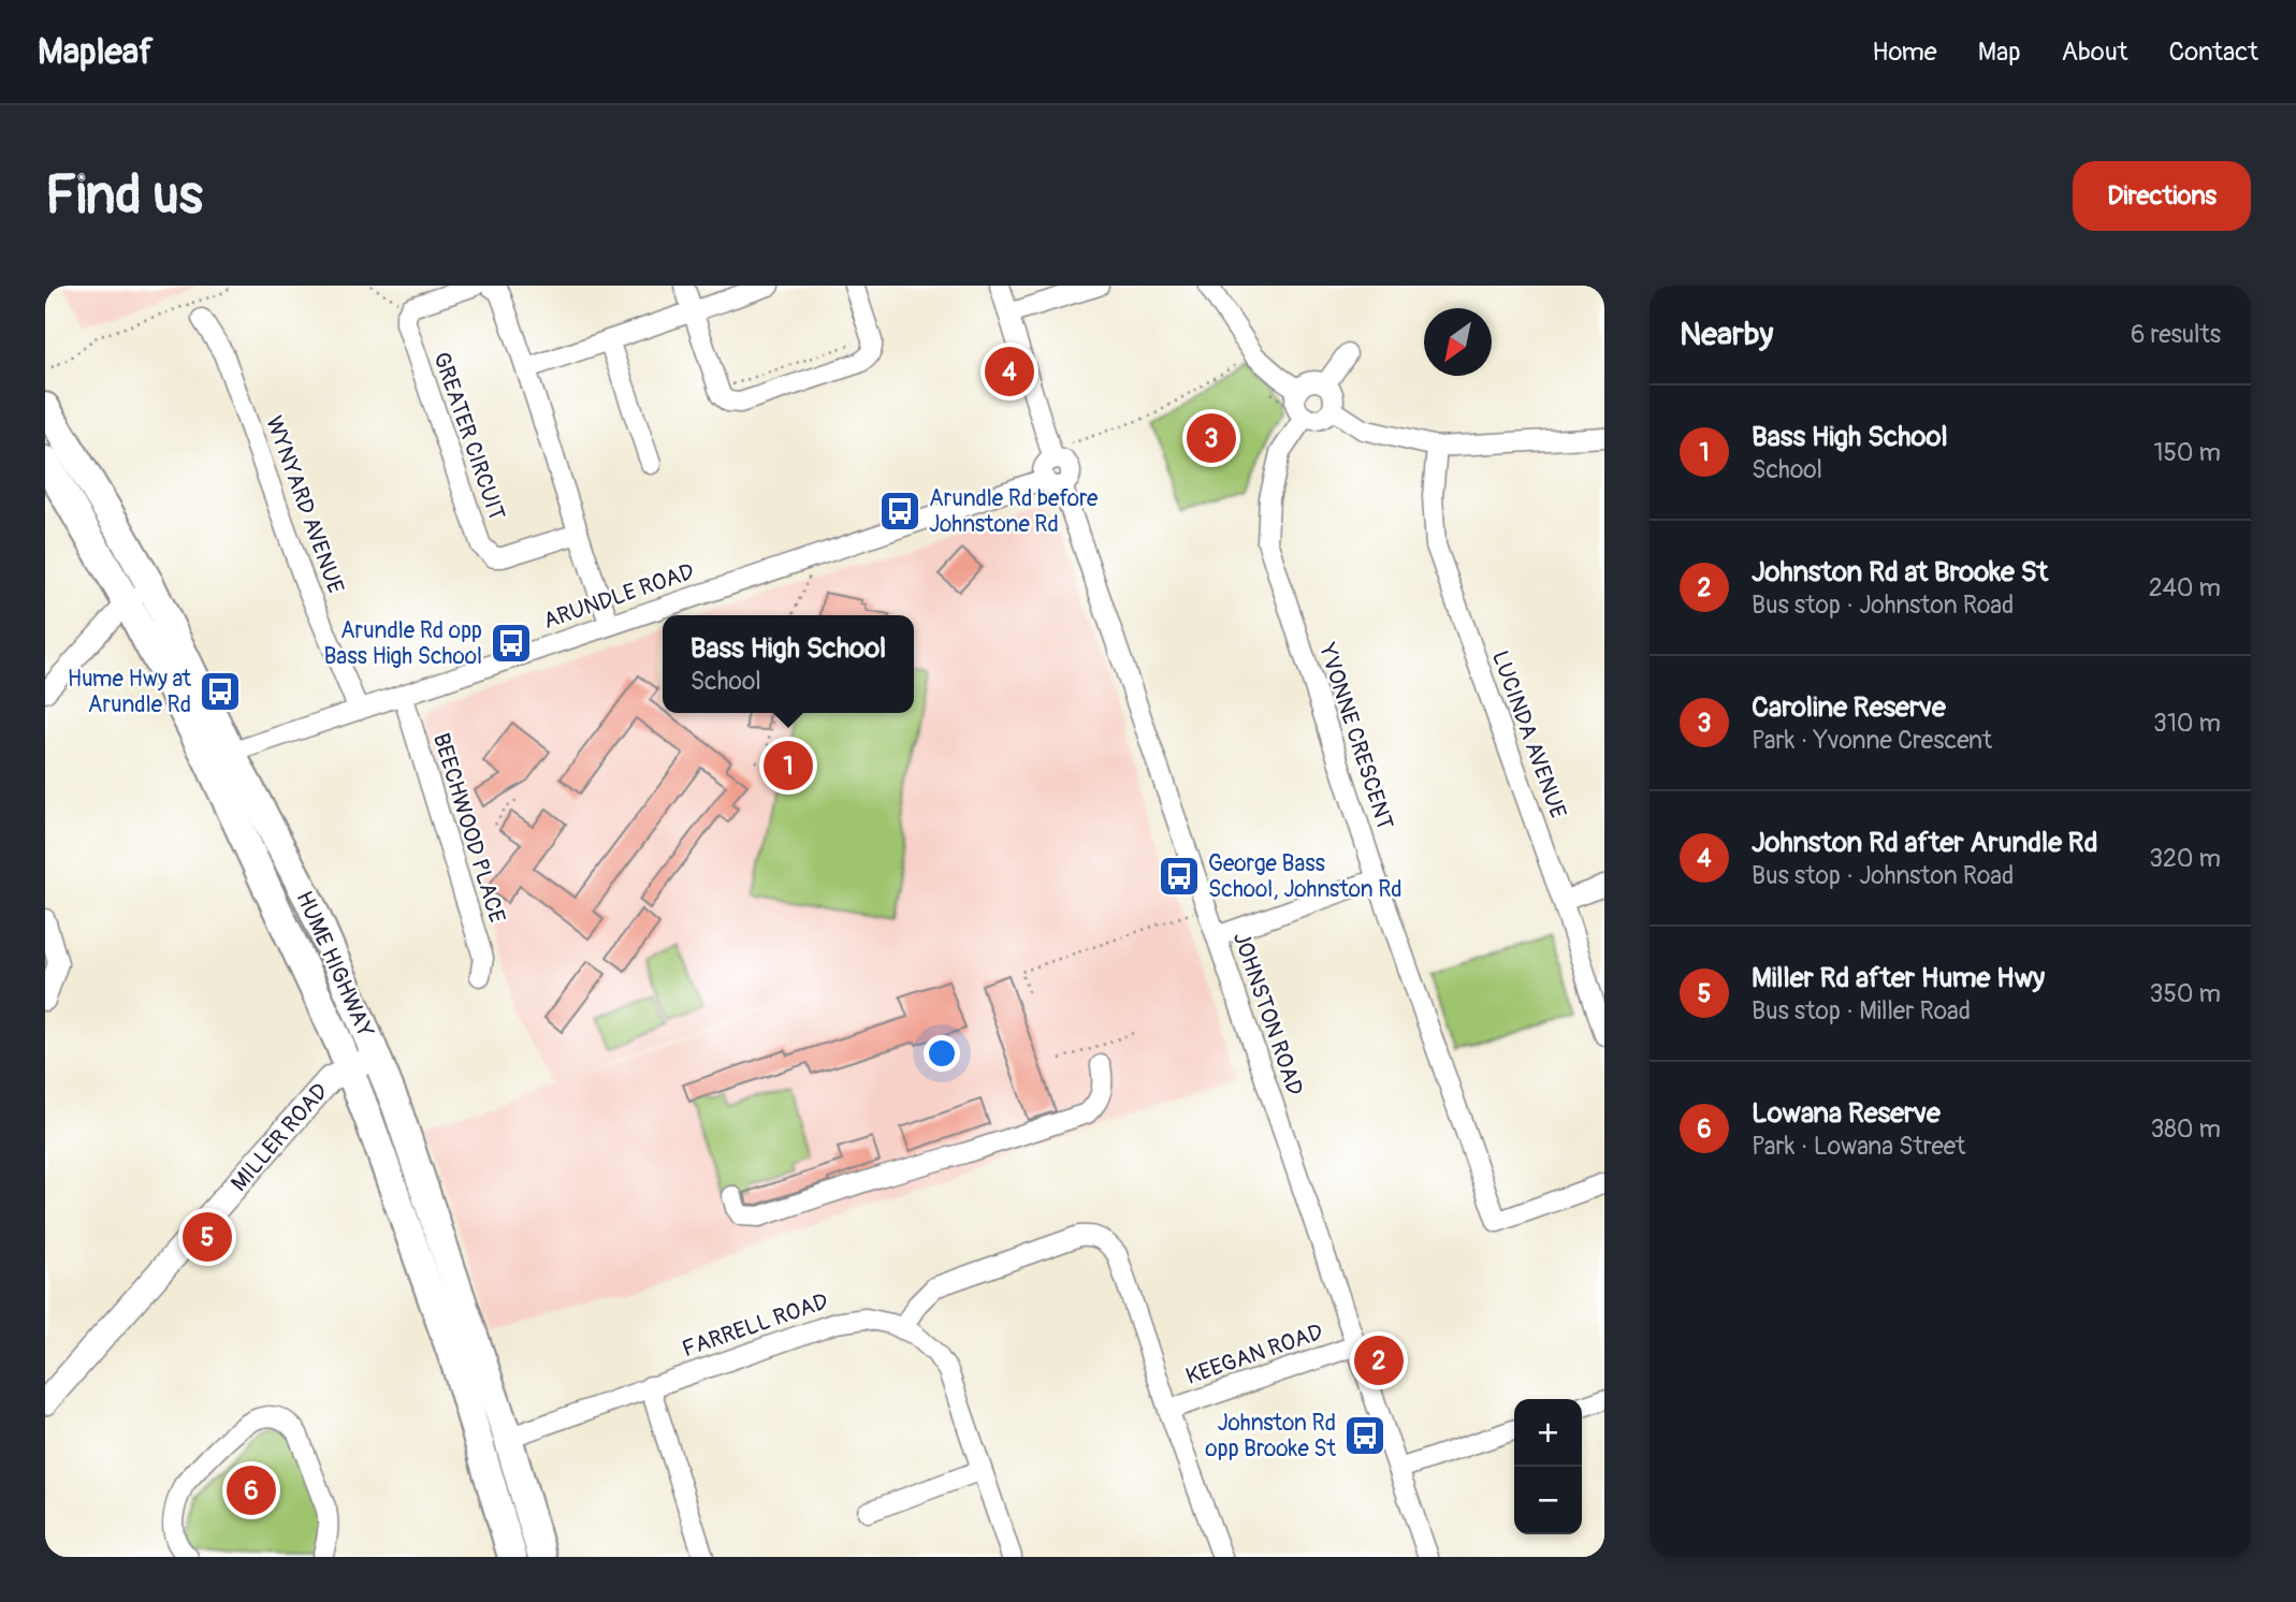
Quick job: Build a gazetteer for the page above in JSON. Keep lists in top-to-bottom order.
{
  "streets": {
    "highway": ["HUME HIGHWAY"],
    "main road": ["MILLER ROAD"],
    "street": [
      "GREATER CIRCUIT",
      "WYNYARD AVENUE",
      "ARUNDLE ROAD",
      "LUCINDA AVENUE",
      "YVONNE CRESCENT",
      "BEECHWOOD PLACE",
      "JOHNSTON ROAD",
      "FARRELL ROAD",
      "KEEGAN ROAD"
    ]
  },
  "crossings": [
    ["WYNYARD AVENUE", "ARUNDLE ROAD"],
    ["ARUNDLE ROAD", "BEECHWOOD PLACE"],
    ["ARUNDLE ROAD", "HUME HIGHWAY"],
    ["ARUNDLE ROAD", "JOHNSTON ROAD"],
    ["HUME HIGHWAY", "MILLER ROAD"],
    ["HUME HIGHWAY", "FARRELL ROAD"],
    ["JOHNSTON ROAD", "KEEGAN ROAD"]
  ],
  "places": {
    "bus stop": [
      "Arundle Rd before Johnstone Rd",
      "Arundle Rd opp Bass High School",
      "Hume Hwy at Arundle Rd",
      "George Bass School, Johnston Rd",
      "Johnston Rd opp Brooke St"
    ]
  },
  "north": "bottom left",
  "page": {
    "header": "Mapleaf",
    "nav": [
      "Home",
      "Map",
      "About",
      "Contact"
    ],
    "buttons": "Directions",
    "title": "Find us",
    "heading": ["Nearby", "6 results"],
    "pins": [
      "4",
      "3",
      "1",
      "5",
      "2",
      "6"
    ],
    "list": [
      {
        "mark": "1",
        "name": "Bass High School",
        "note": "School",
        "value": "150 m"
      },
      {
        "mark": "2",
        "name": "Johnston Rd at Brooke St",
        "note": "Bus stop · Johnston Road",
        "value": "240 m"
      },
      {
        "mark": "3",
        "name": "Caroline Reserve",
        "note": "Park · Yvonne Crescent",
        "value": "310 m"
      },
      {
        "mark": "4",
        "name": "Johnston Rd after Arundle Rd",
        "note": "Bus stop · Johnston Road",
        "value": "320 m"
      },
      {
        "mark": "5",
        "name": "Miller Rd after Hume Hwy",
        "note": "Bus stop · Miller Road",
        "value": "350 m"
      },
      {
        "mark": "6",
        "name": "Lowana Reserve",
        "note": "Park · Lowana Street",
        "value": "380 m"
      }
    ],
    "popup": ["Bass High School", "School"],
    "map_buttons": ["+", "−"]
  }
}
